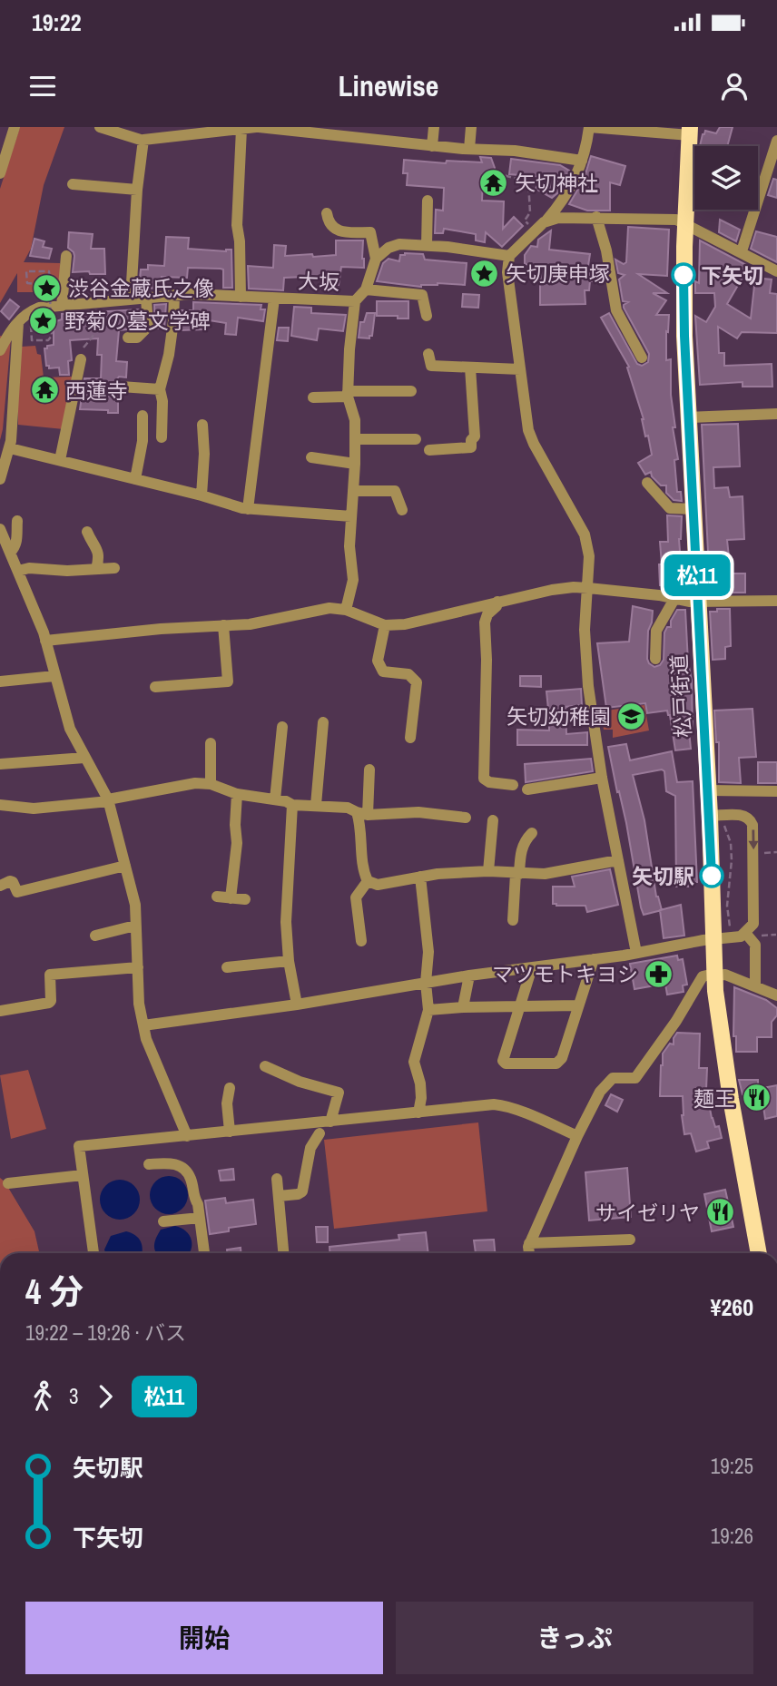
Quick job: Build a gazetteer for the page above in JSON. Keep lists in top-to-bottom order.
{
  "streets": {
    "main road": ["松戸街道"],
    "street": ["大坂"]
  },
  "places": {
    "temple": ["矢切神社", "西蓮寺"],
    "place": ["矢切庚申塚", "渋谷金蔵氏之像", "野菊の墓文学碑"],
    "other": ["下矢切", "矢切駅"],
    "school or university": ["矢切幼稚園"],
    "pharmacy": ["マツモトキヨシ"],
    "restaurant": ["麺王", "サイゼリヤ"]
  },
  "lines": ["bus line 松11"],
  "page": {
    "status": "19:22",
    "header": "Linewise",
    "on_map": "松11",
    "heading": ["4 分", "19:22 – 19:26 · バス", "¥260"],
    "legs": ["3", "松11"],
    "list": [
      {
        "name": "矢切駅",
        "value": "19:25"
      },
      {
        "name": "下矢切",
        "value": "19:26"
      }
    ],
    "buttons": ["開始", "きっぷ"]
  }
}
